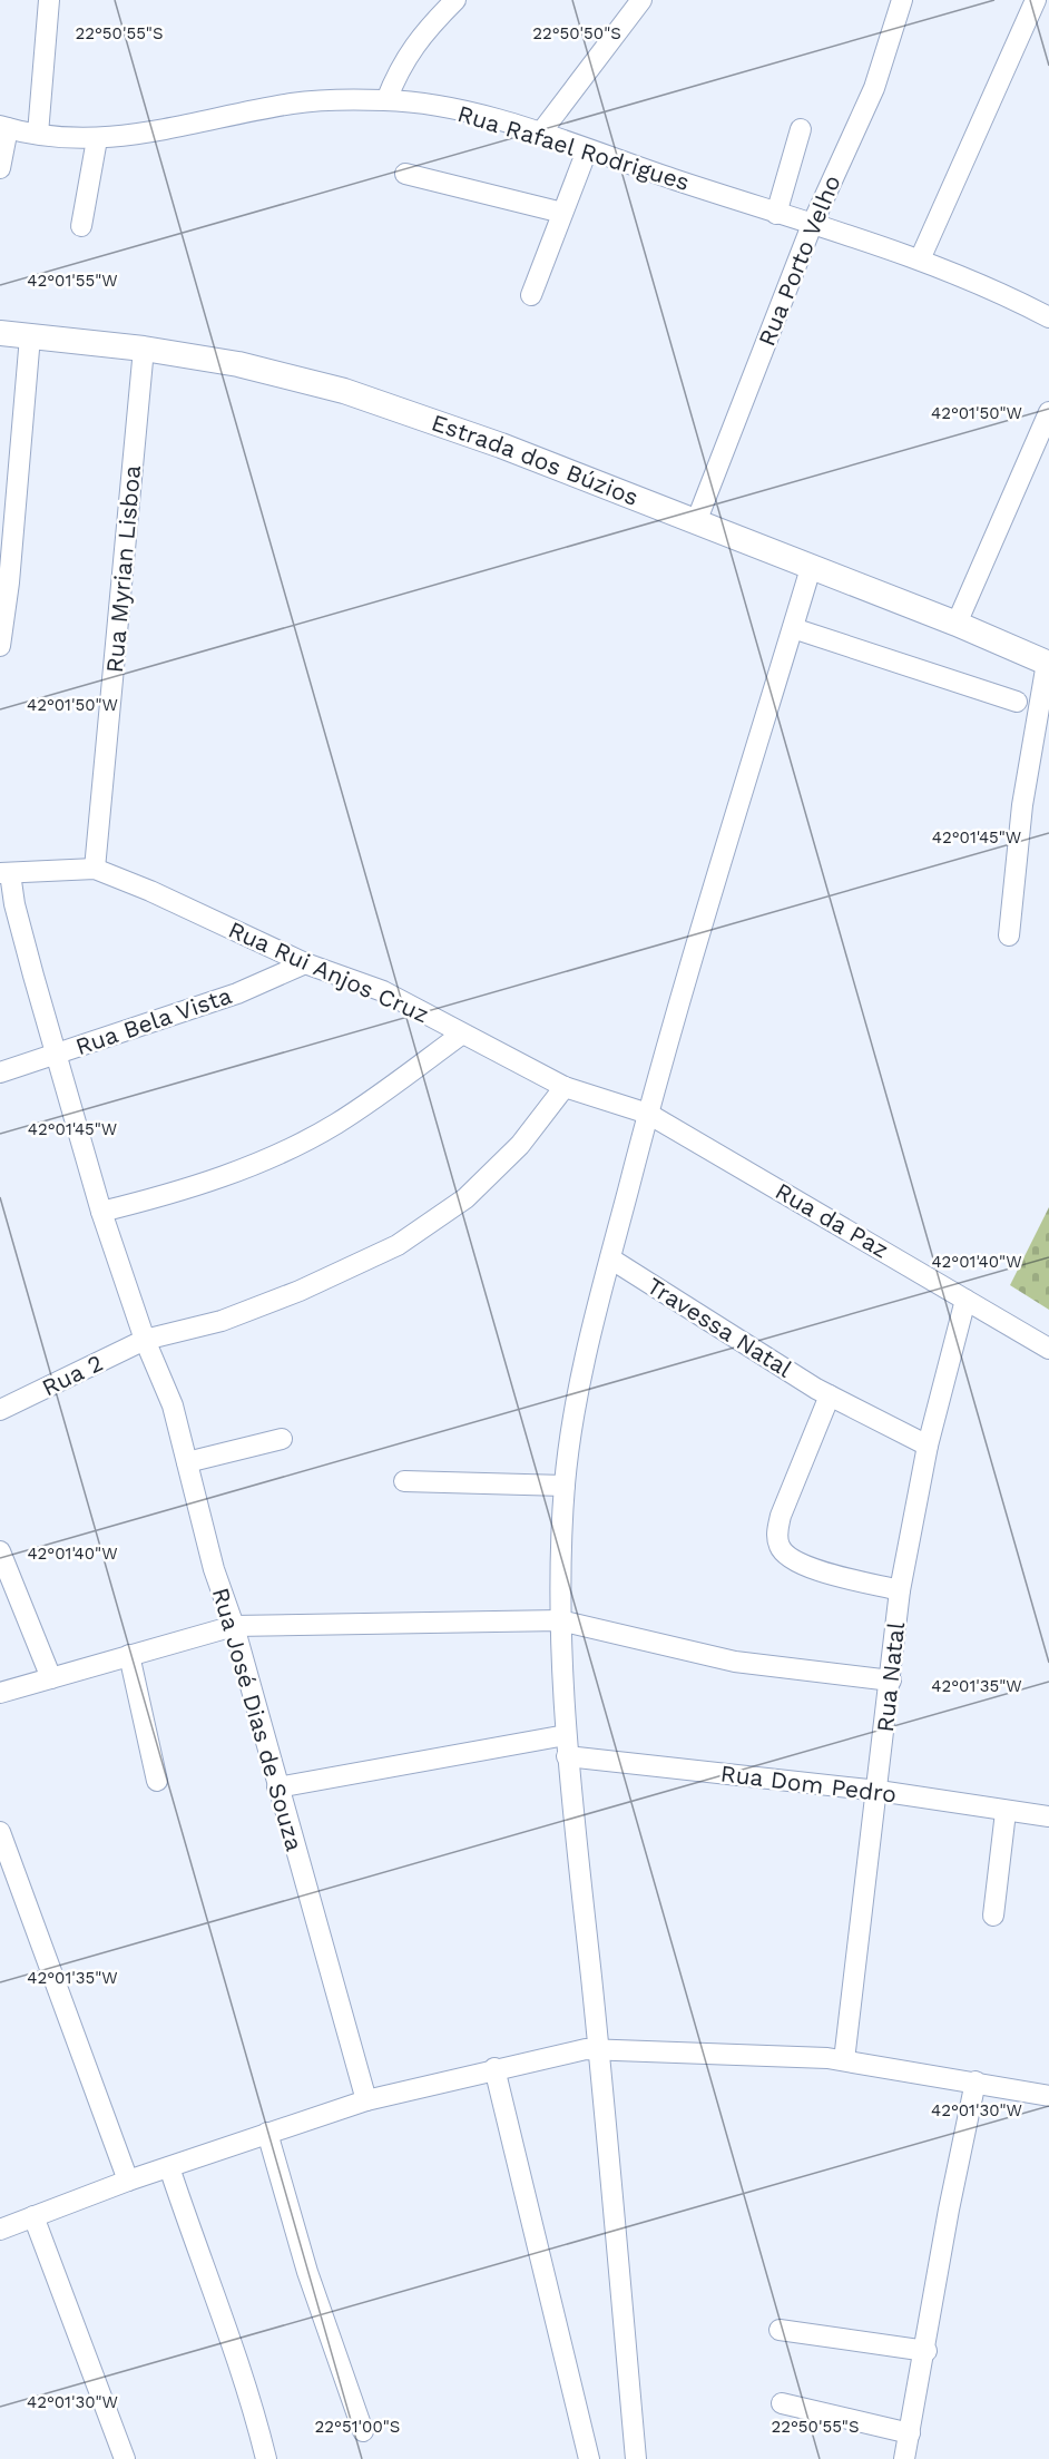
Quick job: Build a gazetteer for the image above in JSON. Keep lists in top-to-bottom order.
{
  "streets": {
    "main road": ["Estrada dos Búzios"],
    "street": [
      "Rua Rafael Rodrigues",
      "Rua Porto Velho",
      "Rua Myrian Lisboa",
      "Rua Rui Anjos Cruz",
      "Rua Bela Vista",
      "Rua da Paz",
      "Travessa Natal",
      "Rua 2",
      "Rua Natal",
      "Rua José Dias de Souza",
      "Rua Dom Pedro"
    ]
  },
  "crossings": [
    ["Rua Rafael Rodrigues", "Rua Porto Velho"],
    ["Rua Porto Velho", "Estrada dos Búzios"],
    ["Estrada dos Búzios", "Rua Myrian Lisboa"],
    ["Rua Myrian Lisboa", "Rua Rui Anjos Cruz"],
    ["Rua Rui Anjos Cruz", "Rua Bela Vista"],
    ["Rua Rui Anjos Cruz", "Rua da Paz"],
    ["Rua Rui Anjos Cruz", "Rua 2"],
    ["Rua Rui Anjos Cruz", "Rua José Dias de Souza"],
    ["Rua Bela Vista", "Rua José Dias de Souza"],
    ["Rua da Paz", "Rua Natal"],
    ["Travessa Natal", "Rua Natal"],
    ["Rua 2", "Rua José Dias de Souza"],
    ["Rua Natal", "Rua Dom Pedro"]
  ],
  "coordinates": [
    "22°50'55\"S",
    "22°50'50\"S",
    "42°01'55\"W",
    "42°01'50\"W",
    "42°01'45\"W",
    "42°01'40\"W",
    "42°01'35\"W",
    "42°01'30\"W",
    "22°51'00\"S"
  ]
}
